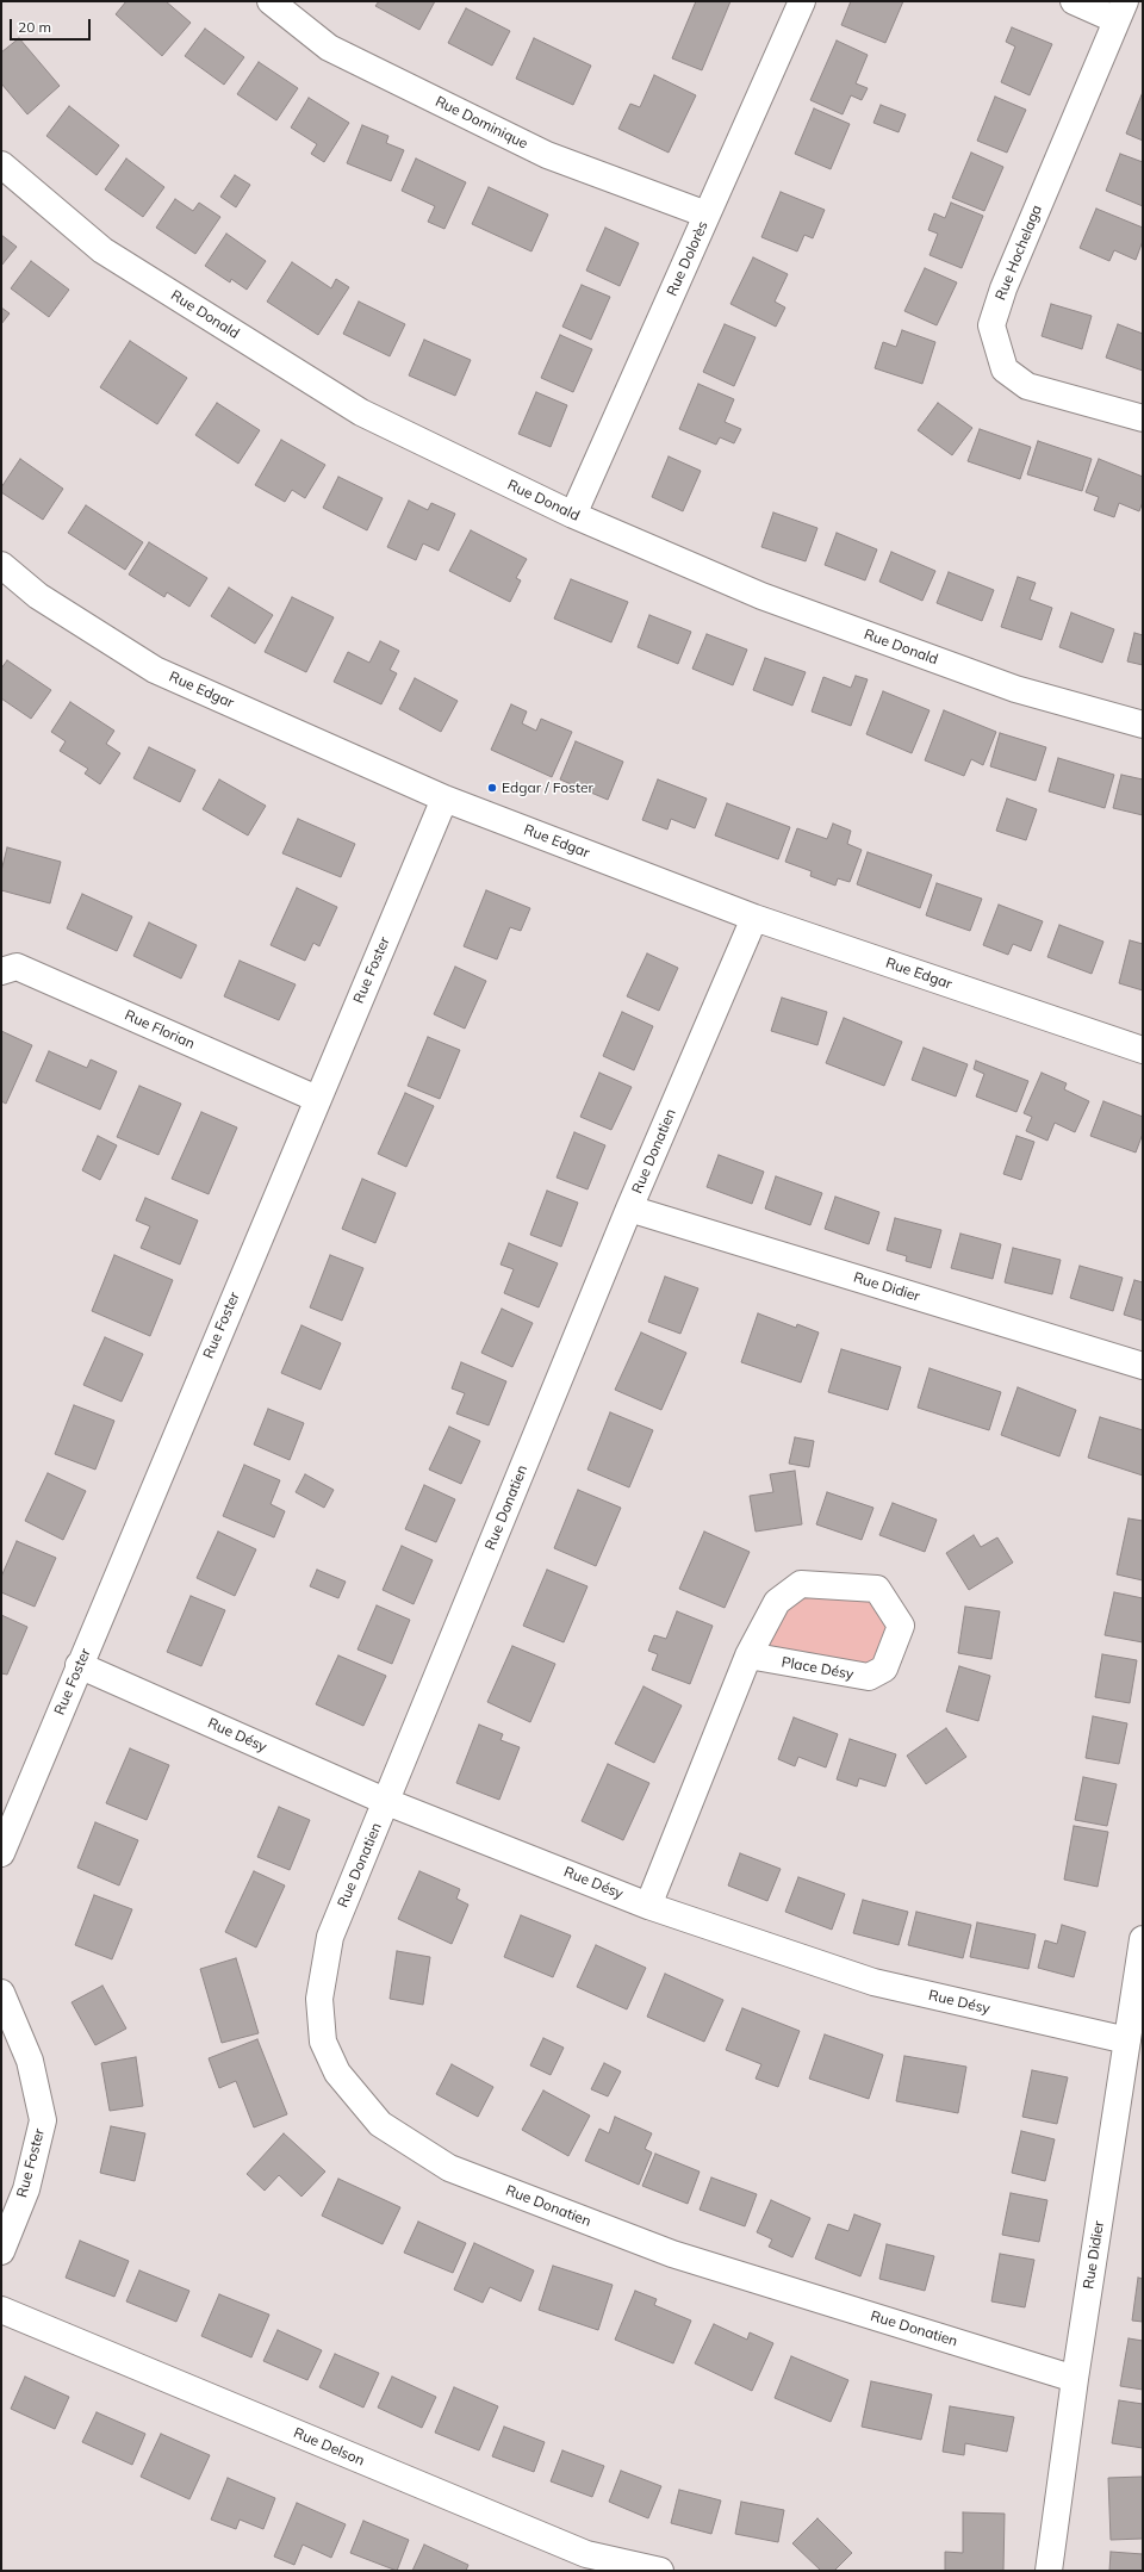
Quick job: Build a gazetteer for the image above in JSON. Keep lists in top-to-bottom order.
{
  "streets": {
    "street": [
      "Rue Dominique",
      "Rue Hochelaga",
      "Rue Dolorès",
      "Rue Donald",
      "Rue Edgar",
      "Rue Foster",
      "Rue Florian",
      "Rue Donatien",
      "Rue Didier",
      "Place Désy",
      "Rue Désy",
      "Rue Delson"
    ]
  },
  "crossings": [
    ["Rue Dominique", "Rue Dolorès"],
    ["Rue Dolorès", "Rue Donald"],
    ["Rue Edgar", "Rue Foster"],
    ["Rue Edgar", "Rue Donatien"],
    ["Rue Foster", "Rue Florian"],
    ["Rue Foster", "Rue Désy"],
    ["Rue Donatien", "Rue Didier"],
    ["Rue Donatien", "Rue Désy"],
    ["Rue Didier", "Rue Désy"],
    ["Place Désy", "Rue Désy"]
  ],
  "places": ["Edgar / Foster"],
  "scale_bar": "20 m"
}
